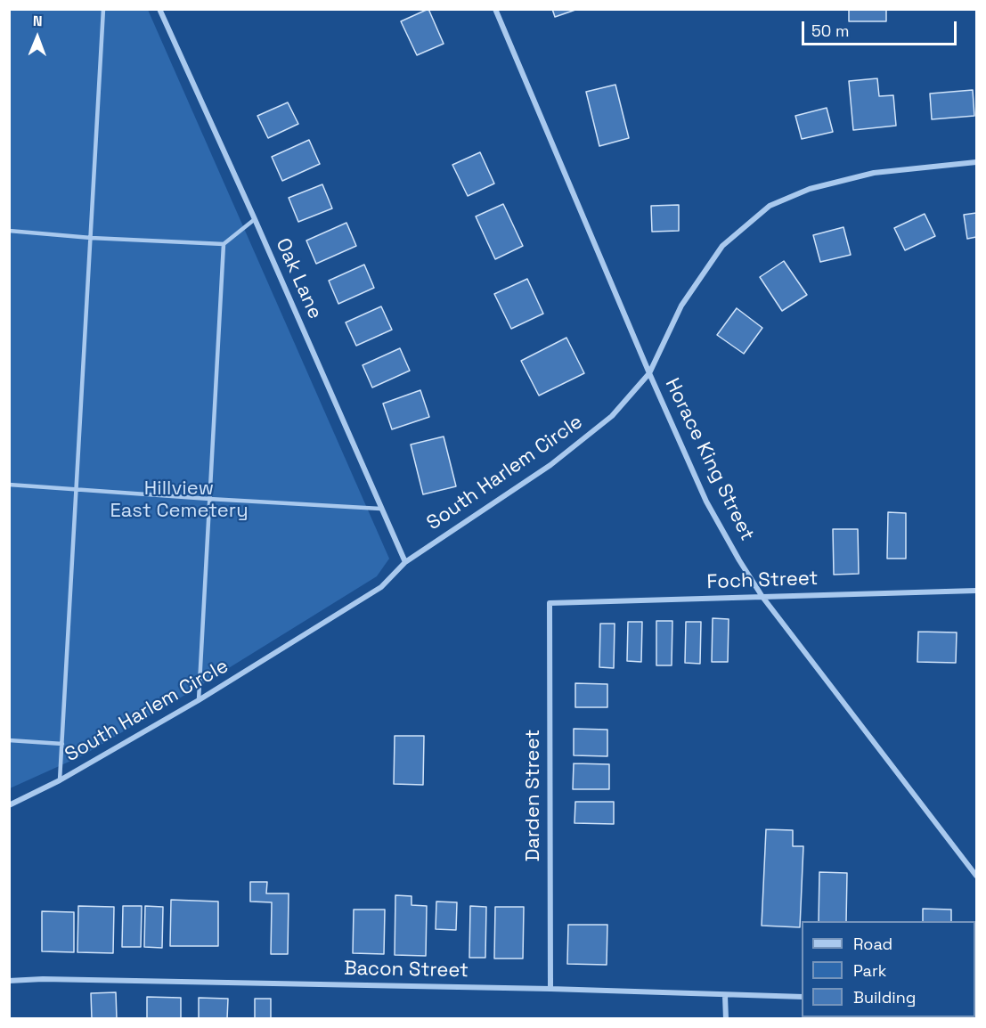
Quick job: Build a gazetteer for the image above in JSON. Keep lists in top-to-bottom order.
{
  "streets": {
    "street": [
      "Oak Lane",
      "Horace King Street",
      "South Harlem Circle",
      "Foch Street",
      "Darden Street",
      "Bacon Street"
    ]
  },
  "crossings": [
    ["Oak Lane", "South Harlem Circle"],
    ["Horace King Street", "South Harlem Circle"],
    ["Horace King Street", "Foch Street"],
    ["Foch Street", "Darden Street"],
    ["Darden Street", "Bacon Street"]
  ],
  "parks": ["Hillview East Cemetery"],
  "legend": ["Road", "Park", "Building"],
  "scale_bar": "50 m",
  "north": "top"
}
